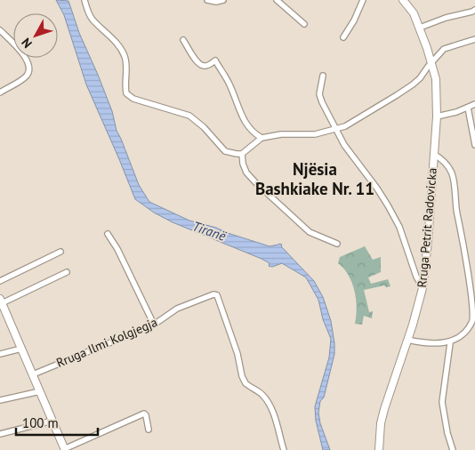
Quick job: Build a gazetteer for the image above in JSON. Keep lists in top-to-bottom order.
{
  "streets": {
    "main road": ["Rruga Petrit Radovicka"],
    "street": ["Rruga Ilmi Kolgjegja"]
  },
  "districts": ["Njësia Bashkiake Nr. 11"],
  "water": ["Tiranë"],
  "scale_bar": "100 m",
  "north": "bottom left"
}
